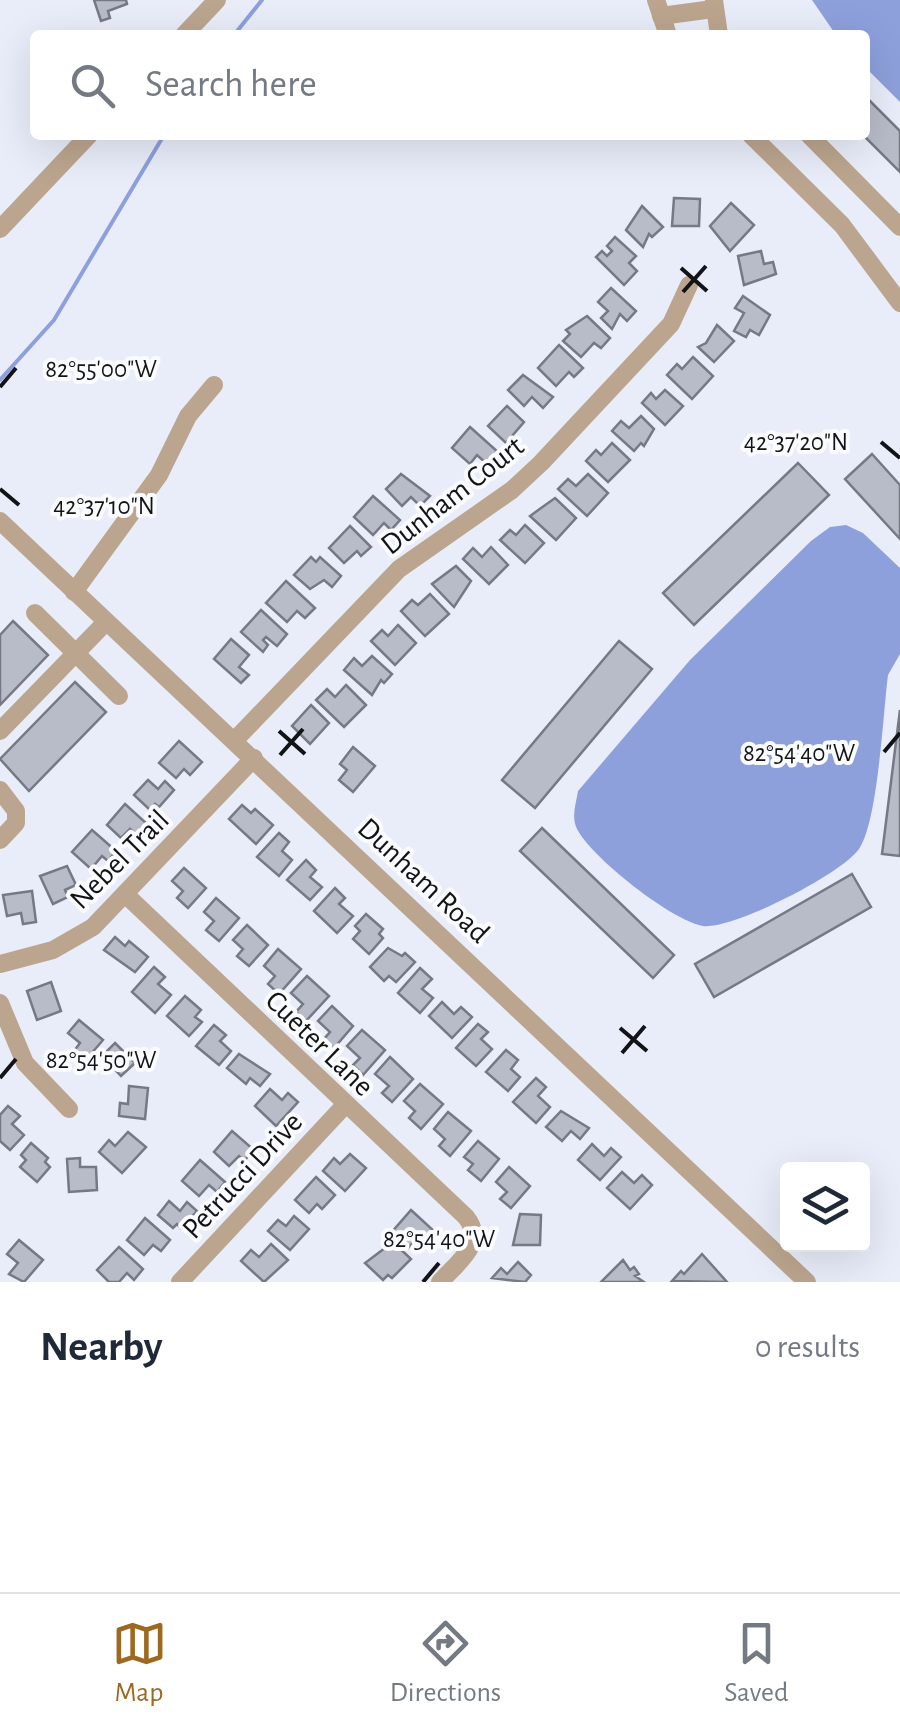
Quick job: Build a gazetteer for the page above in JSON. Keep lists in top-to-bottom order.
{
  "streets": {
    "street": [
      "Dunham Court",
      "Nebel Trail",
      "Dunham Road",
      "Cueter Lane",
      "Petrucci Drive"
    ]
  },
  "crossings": [
    ["Dunham Court", "Dunham Road"],
    ["Nebel Trail", "Dunham Road"],
    ["Nebel Trail", "Cueter Lane"],
    ["Cueter Lane", "Petrucci Drive"]
  ],
  "page": {
    "search": "Search here",
    "heading": ["Nearby", "0 results"],
    "nav": ["Map", "Directions", "Saved"]
  },
  "coordinates": [
    "82°55'00\"W",
    "42°37'20\"N",
    "42°37'10\"N",
    "82°54'40\"W",
    "82°54'50\"W"
  ]
}
